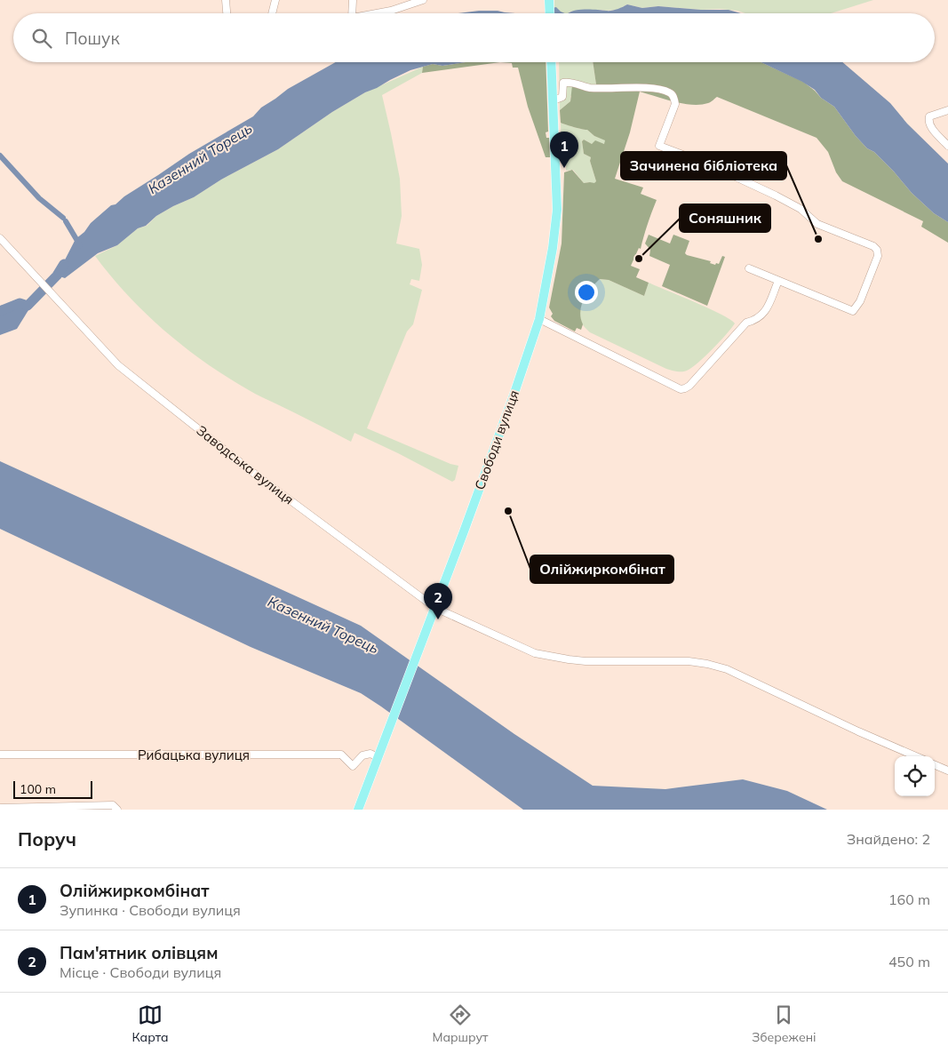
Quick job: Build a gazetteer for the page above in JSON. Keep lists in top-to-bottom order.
{
  "streets": {
    "main road": ["Свободи вулиця"],
    "street": ["Заводська вулиця", "Рибацька вулиця"]
  },
  "crossings": [
    ["Свободи вулиця", "Заводська вулиця"],
    ["Свободи вулиця", "Рибацька вулиця"]
  ],
  "water": ["Казенний Торець"],
  "places": ["Зачинена бібліотека", "Соняшник", "Олійжиркомбiнат"],
  "scale_bar": "100 m",
  "page": {
    "search": "Пошук",
    "pins": ["1", "2"],
    "scale": "100 m",
    "heading": ["Поруч", "Знайдено: 2"],
    "list": [
      {
        "mark": "1",
        "name": "Олійжиркомбінат",
        "note": "Зупинка · Свободи вулиця",
        "value": "160 m"
      },
      {
        "mark": "2",
        "name": "Пам'ятник олівцям",
        "note": "Місце · Свободи вулиця",
        "value": "450 m"
      }
    ],
    "nav": ["Карта", "Маршрут", "Збережені"]
  }
}
